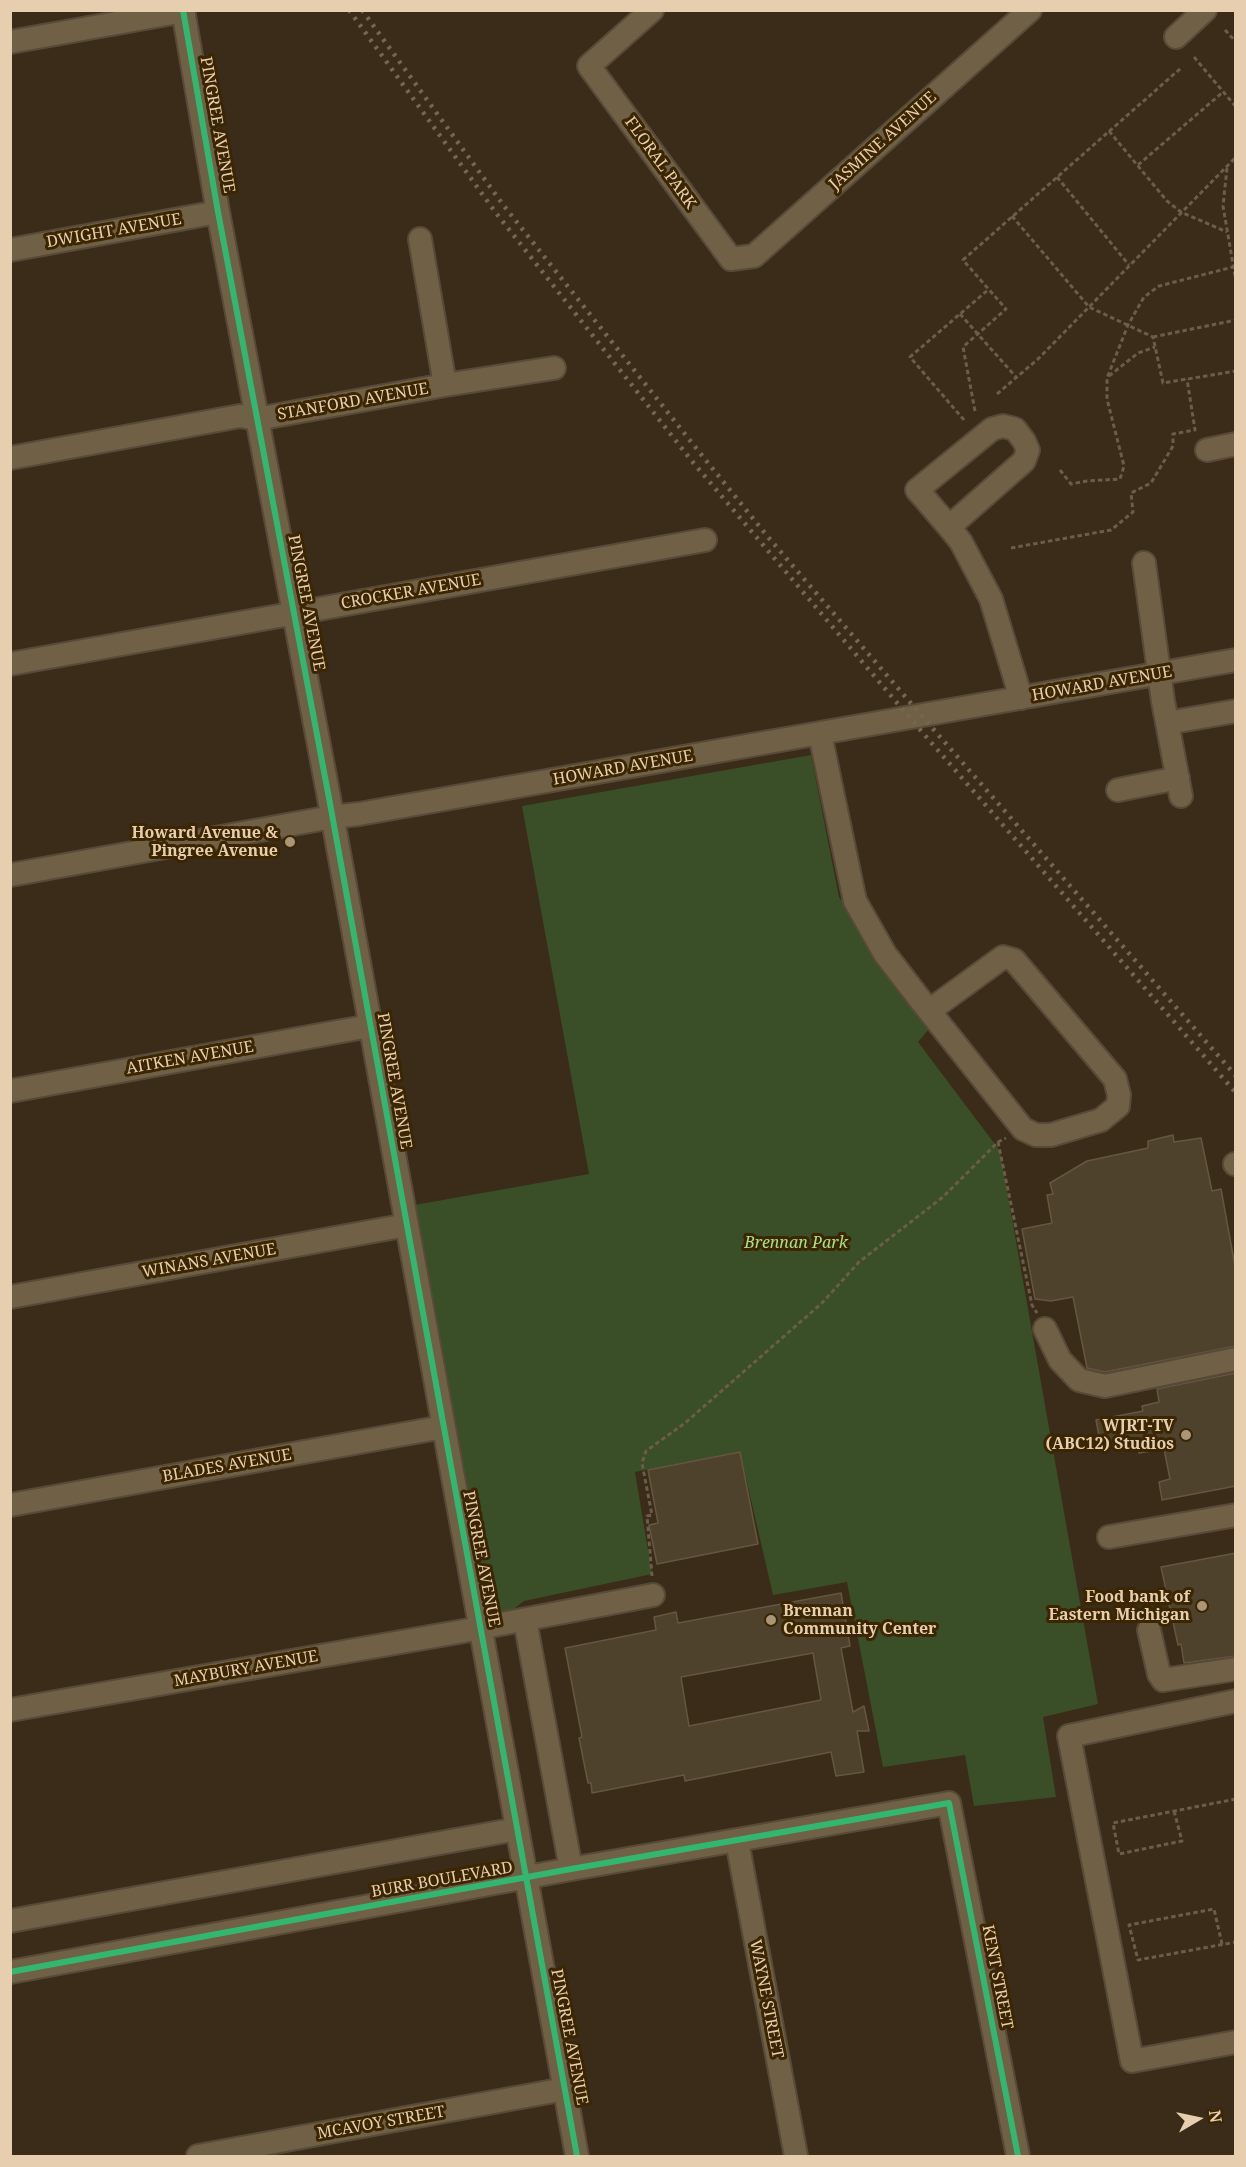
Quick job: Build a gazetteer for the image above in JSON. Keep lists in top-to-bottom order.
{
  "streets": {
    "street": [
      "PINGREE AVENUE",
      "JASMINE AVENUE",
      "FLORAL PARK",
      "DWIGHT AVENUE",
      "STANFORD AVENUE",
      "CROCKER AVENUE",
      "HOWARD AVENUE",
      "AITKEN AVENUE",
      "WINANS AVENUE",
      "BLADES AVENUE",
      "MAYBURY AVENUE",
      "BURR BOULEVARD",
      "KENT STREET",
      "WAYNE STREET",
      "MCAVOY STREET"
    ]
  },
  "crossings": [
    ["PINGREE AVENUE", "DWIGHT AVENUE"],
    ["PINGREE AVENUE", "STANFORD AVENUE"],
    ["PINGREE AVENUE", "CROCKER AVENUE"],
    ["PINGREE AVENUE", "HOWARD AVENUE"],
    ["PINGREE AVENUE", "AITKEN AVENUE"],
    ["PINGREE AVENUE", "WINANS AVENUE"],
    ["PINGREE AVENUE", "BLADES AVENUE"],
    ["PINGREE AVENUE", "MAYBURY AVENUE"],
    ["PINGREE AVENUE", "BURR BOULEVARD"],
    ["PINGREE AVENUE", "MCAVOY STREET"],
    ["JASMINE AVENUE", "FLORAL PARK"],
    ["BURR BOULEVARD", "KENT STREET"],
    ["BURR BOULEVARD", "WAYNE STREET"]
  ],
  "parks": ["Brennan Park"],
  "places": [
    "Howard Avenue & Pingree Avenue",
    "WJRT-TV (ABC12) Studios",
    "Food bank of Eastern Michigan",
    "Brennan Community Center"
  ],
  "north": "right"
}
